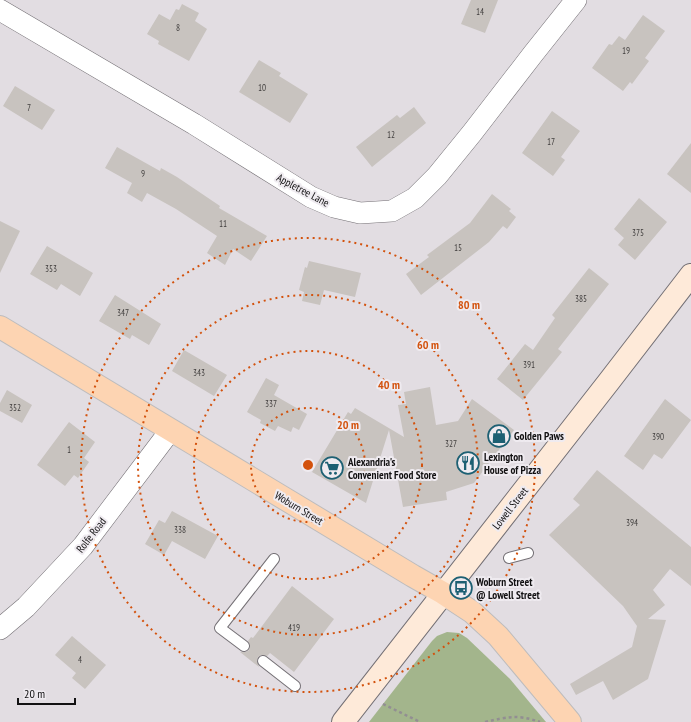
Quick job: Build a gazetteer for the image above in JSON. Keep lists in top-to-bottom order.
{
  "streets": {
    "main road": ["Woburn Street", "Lowell Street"],
    "street": ["Appletree Lane", "Rolfe Road"]
  },
  "crossings": [
    ["Woburn Street", "Lowell Street"],
    ["Woburn Street", "Rolfe Road"]
  ],
  "places": {
    "shop": ["Golden Paws"],
    "restaurant": ["Lexington House of Pizza"],
    "supermarket": ["Alexandria's Convenient Food Store"],
    "bus stop": ["Woburn Street @ Lowell Street"]
  },
  "house_numbers": [
    "14",
    "8",
    "19",
    "10",
    "7",
    "12",
    "17",
    "9",
    "11",
    "375",
    "15",
    "353",
    "385",
    "347",
    "391",
    "343",
    "337",
    "352",
    "390",
    "327",
    "1",
    "394",
    "338",
    "419",
    "4"
  ],
  "scale_bar": "20 m",
  "rings": [
    "80 m",
    "60 m",
    "40 m",
    "20 m"
  ]
}
